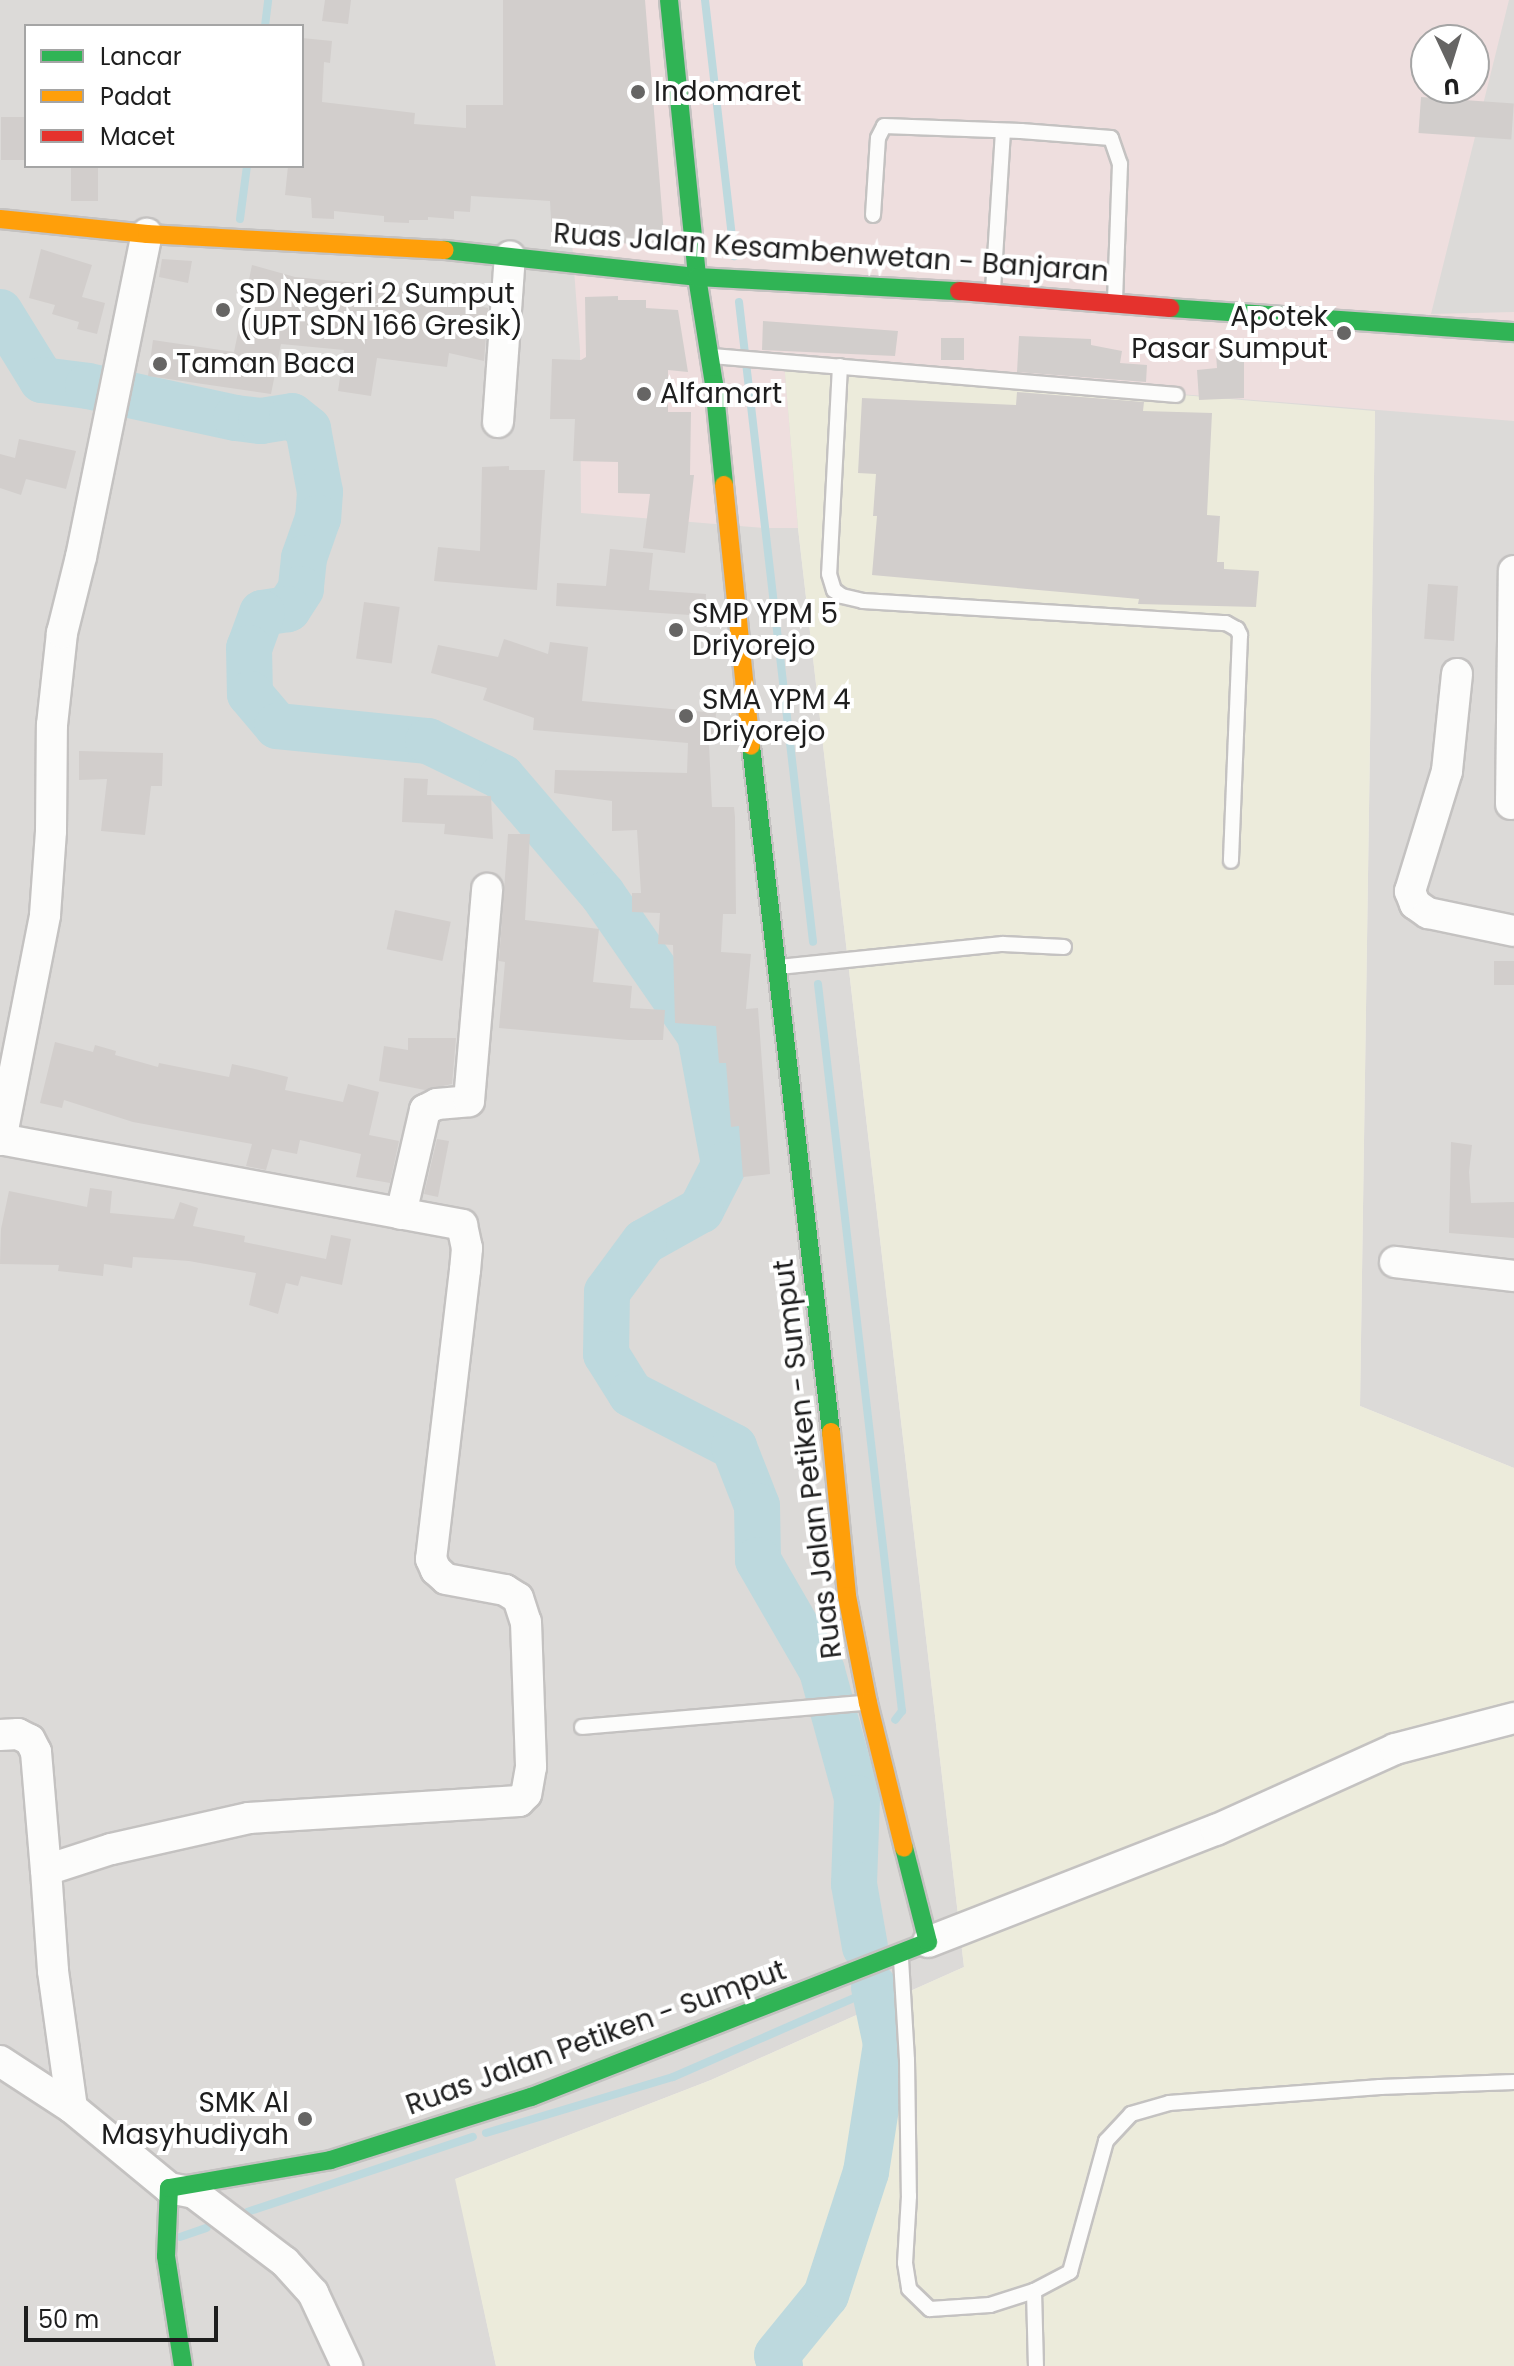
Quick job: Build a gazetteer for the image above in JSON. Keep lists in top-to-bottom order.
{
  "streets": {
    "main road": ["Ruas Jalan Kesambenwetan - Banjaran", "Ruas Jalan Petiken - Sumput"]
  },
  "crossings": [
    ["Ruas Jalan Kesambenwetan - Banjaran", "Ruas Jalan Petiken - Sumput"]
  ],
  "places": [
    "Indomaret",
    "SD Negeri 2 Sumput (UPT SDN 166 Gresik)",
    "Apotek Pasar Sumput",
    "Taman Baca",
    "Alfamart",
    "SMP YPM 5 Driyorejo",
    "SMA YPM 4 Driyorejo",
    "SMK Al Masyhudiyah"
  ],
  "legend": ["Lancar", "Padat", "Macet"],
  "scale_bar": "50 m",
  "north": "bottom"
}
